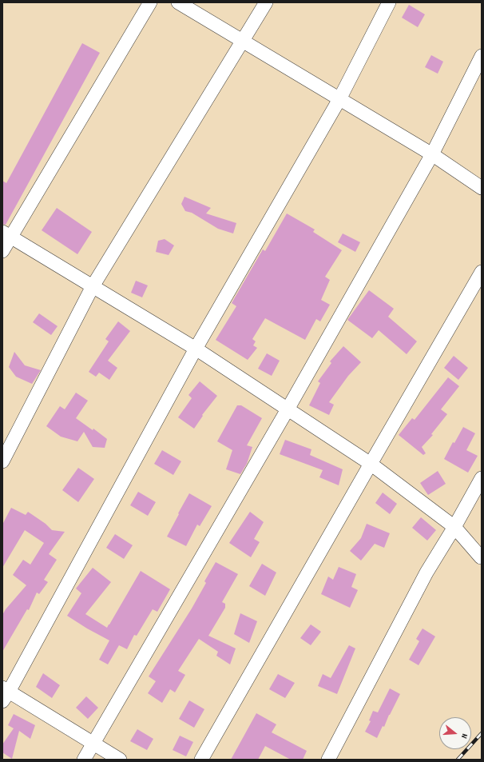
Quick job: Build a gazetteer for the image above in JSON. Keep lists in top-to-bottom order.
{
  "north": "right"
}
